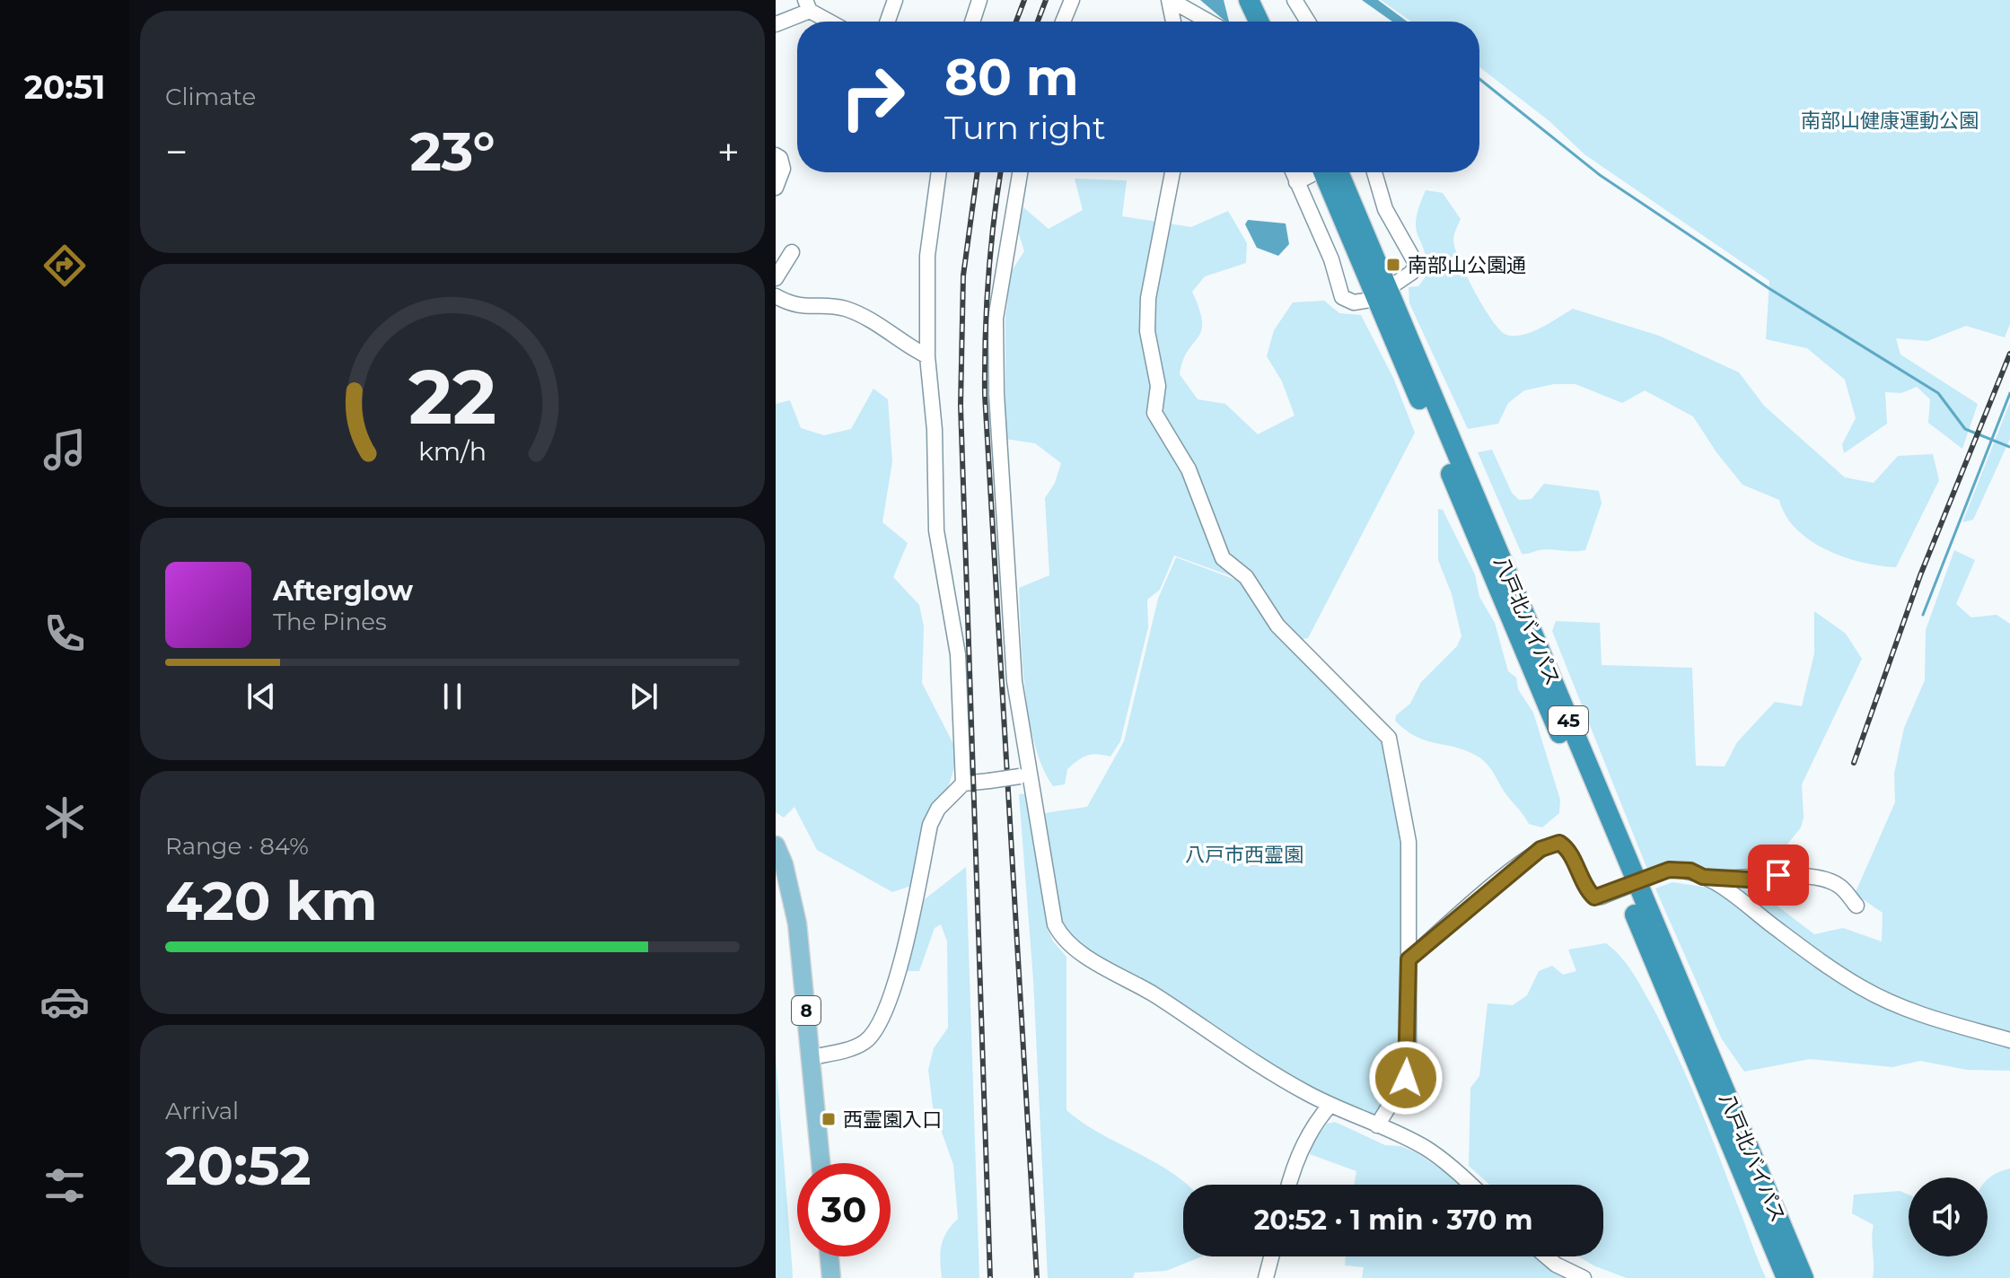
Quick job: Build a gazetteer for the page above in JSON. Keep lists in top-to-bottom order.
{
  "streets": {
    "highway": ["八戸北バイパス", "45"],
    "main road": ["8"]
  },
  "parks": ["南部山健康運動公園", "八戸市西霊園"],
  "places": {
    "transit": ["南部山公園通", "西霊園入口"]
  },
  "page": {
    "tabs": "20:51",
    "tile": [
      "Climate",
      ["Range · 84%", "420 km"],
      ["Arrival", "20:52"]
    ],
    "turn": ["80 m", "Turn right"],
    "heat": ["−", "23°", "+"],
    "song": ["Afterglow", "The Pines"],
    "limit": "30",
    "trip": "20:52 · 1 min · 370 m",
    "gauge": ["22", "km/h"]
  }
}
